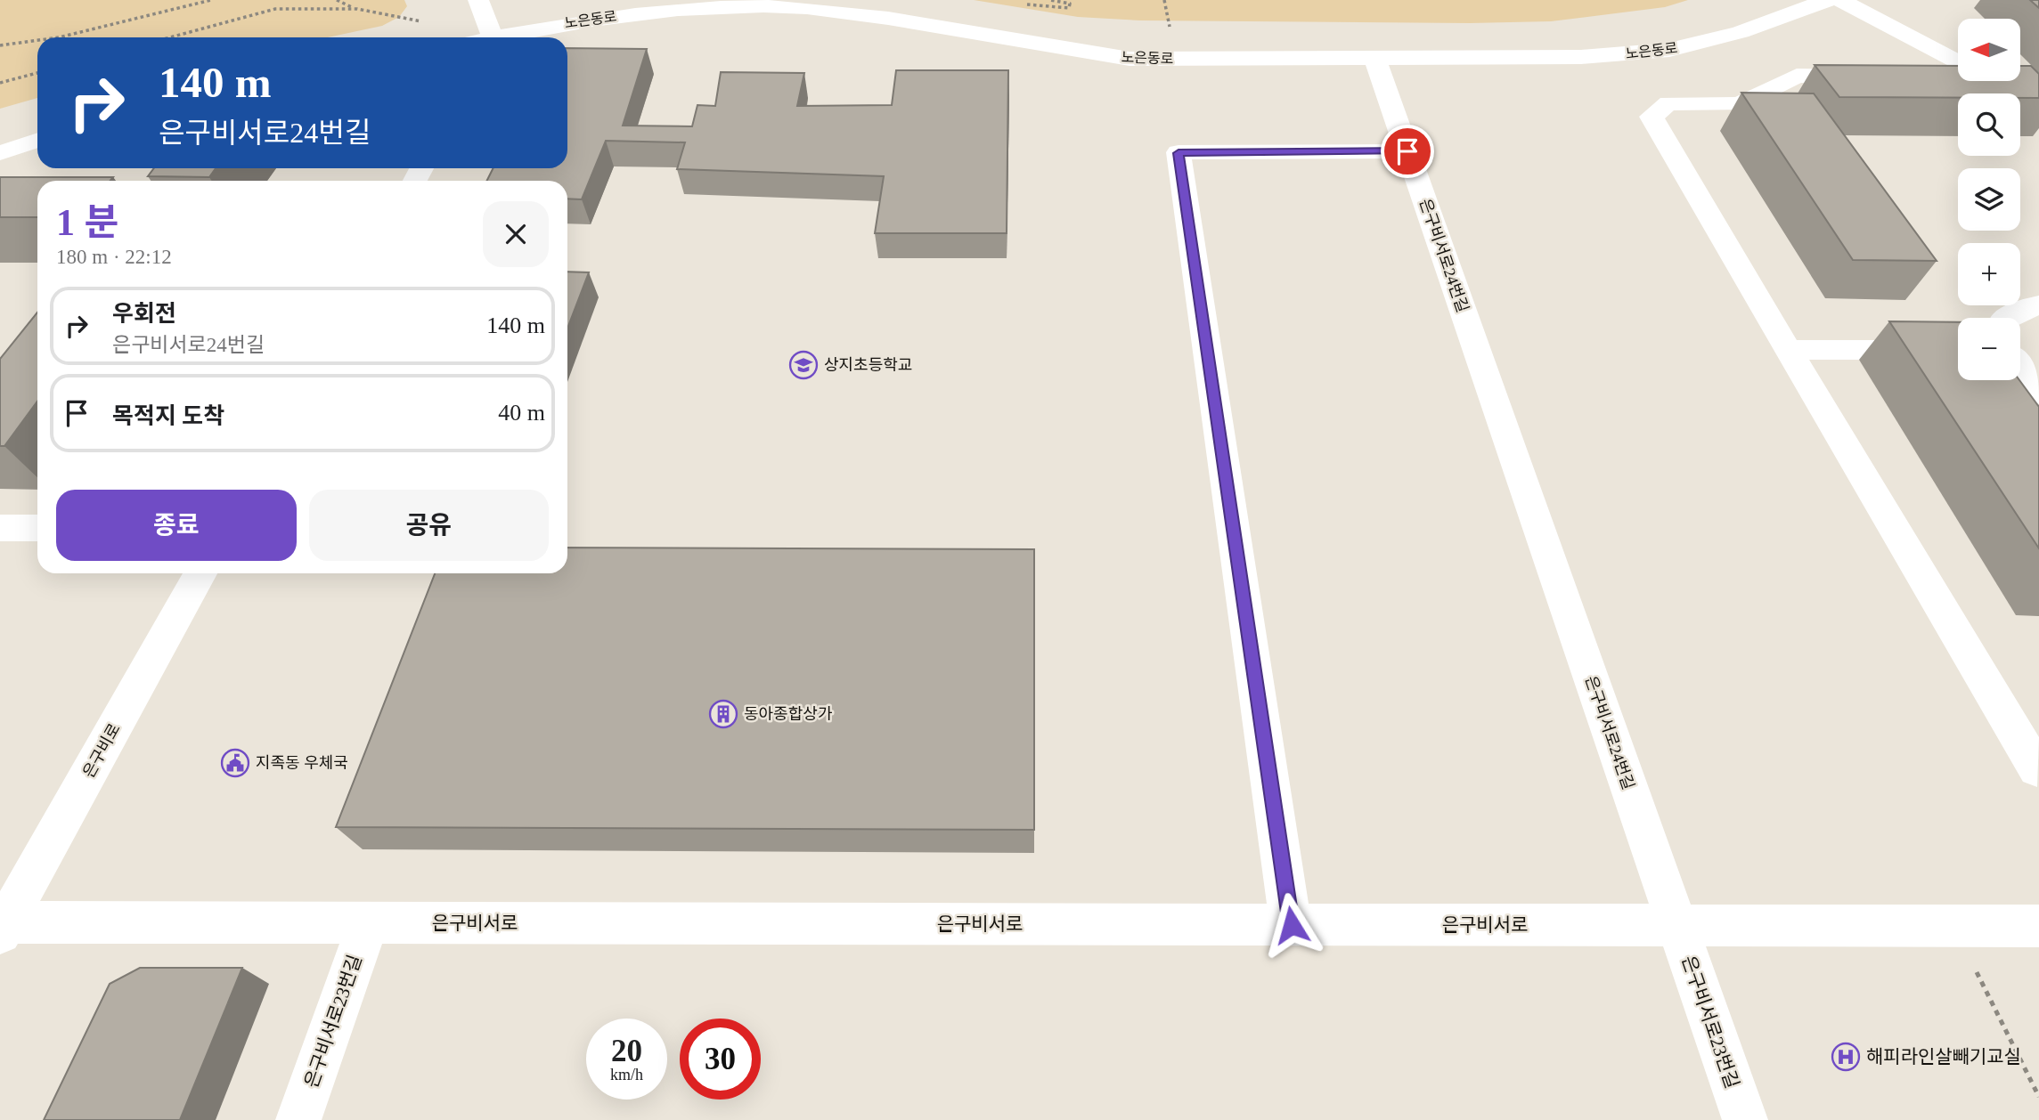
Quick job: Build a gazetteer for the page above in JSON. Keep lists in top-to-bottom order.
{
  "streets": {
    "street": [
      "노은동로",
      "은구비서로24번길",
      "은구비로",
      "은구비서로",
      "은구비서로23번길"
    ]
  },
  "crossings": [
    ["노은동로", "은구비서로24번길"],
    ["은구비서로24번길", "은구비서로"],
    ["은구비서로24번길", "은구비서로23번길"],
    ["은구비로", "은구비서로"],
    ["은구비서로", "은구비서로23번길"]
  ],
  "places": {
    "school or university": ["상지초등학교"],
    "building": ["동아종합상가"],
    "public building": ["지족동 우체국"],
    "hospital": ["해피라인살빼기교실"]
  },
  "north": "left",
  "page": {
    "map_buttons": ["+", "−"],
    "turn": ["140 m", "은구비서로24번길"],
    "heading": ["1 분", "180 m · 22:12"],
    "list": [
      {
        "name": "우회전",
        "note": "은구비서로24번길",
        "value": "140 m"
      },
      {
        "name": "목적지 도착",
        "value": "40 m"
      }
    ],
    "buttons": ["종료", "공유"],
    "speed": "20 km/h",
    "limit": "30"
  }
}
